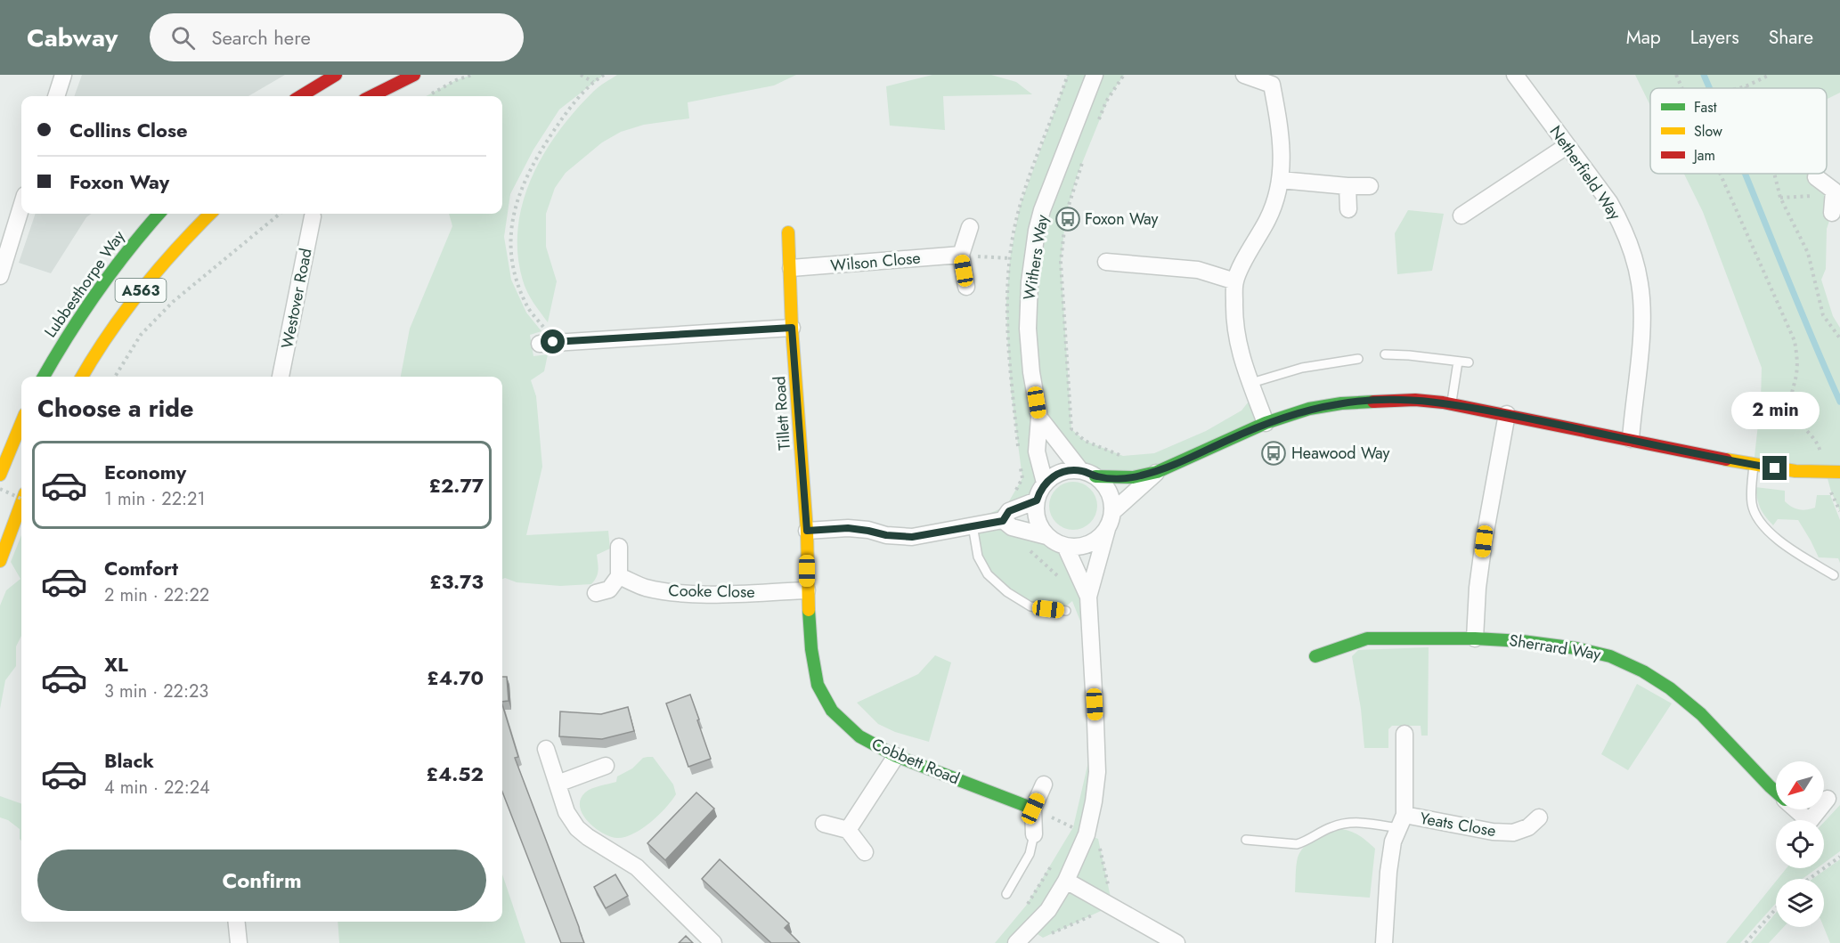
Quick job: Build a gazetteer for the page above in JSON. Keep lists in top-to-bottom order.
{
  "streets": {
    "main road": [
      "Lubbesthorpe Way",
      "A563",
      "Tillett Road",
      "Sherrard Way",
      "Cobbett Road"
    ],
    "street": [
      "Netherfield Way",
      "Withers Way",
      "Wilson Close",
      "Westover Road",
      "Cooke Close",
      "Yeats Close"
    ]
  },
  "crossings": [
    ["Wilson Close", "Tillett Road"],
    ["Tillett Road", "Cooke Close"],
    ["Tillett Road", "Cobbett Road"],
    ["Cooke Close", "Cobbett Road"]
  ],
  "places": {
    "bus stop": ["Foxon Way", "Heawood Way"]
  },
  "legend": ["Fast", "Slow", "Jam"],
  "north": "bottom left",
  "page": {
    "header": "Cabway",
    "search": "Search here",
    "nav": ["Map", "Layers", "Share"],
    "banner": ["Collins Close", "Foxon Way"],
    "heading": "Choose a ride",
    "bubble": "2 min",
    "list": [
      {
        "name": "Economy",
        "note": "1 min · 22:21",
        "value": "£2.77"
      },
      {
        "name": "Comfort",
        "note": "2 min · 22:22",
        "value": "£3.73"
      },
      {
        "name": "XL",
        "note": "3 min · 22:23",
        "value": "£4.70"
      },
      {
        "name": "Black",
        "note": "4 min · 22:24",
        "value": "£4.52"
      }
    ],
    "buttons": "Confirm"
  }
}
